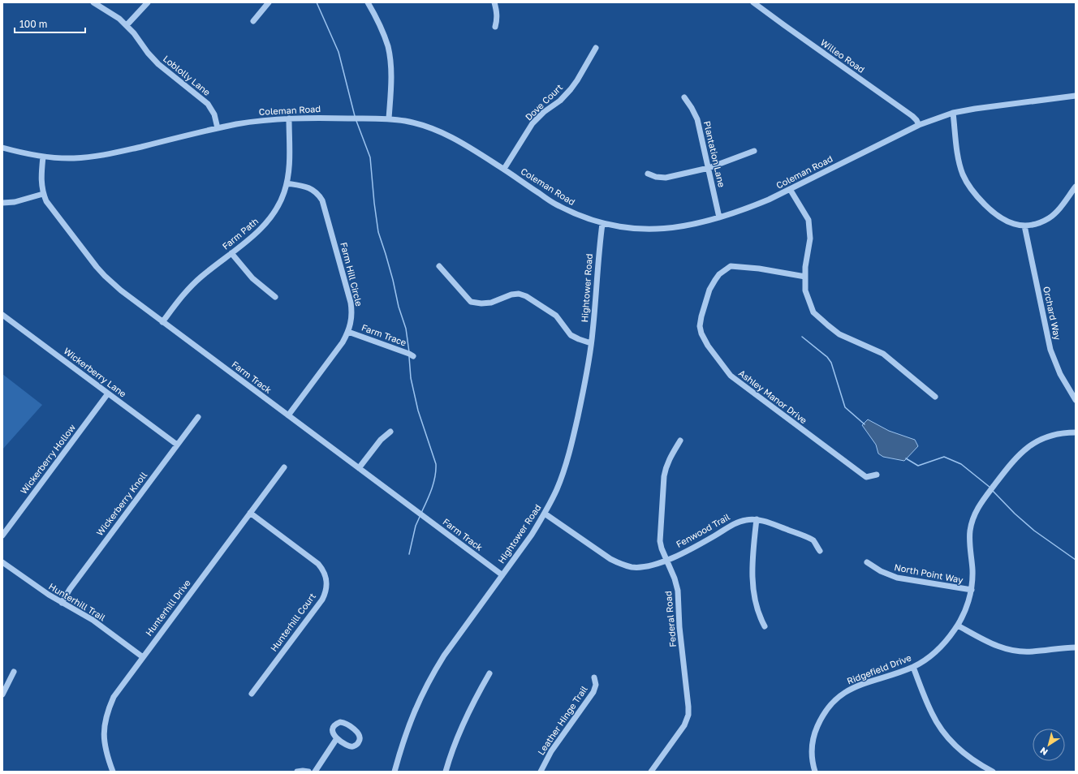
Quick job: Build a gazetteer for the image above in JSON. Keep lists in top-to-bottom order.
{
  "streets": {
    "street": [
      "Willeo Road",
      "Loblolly Lane",
      "Dove Court",
      "Coleman Road",
      "Plantation Lane",
      "Farm Path",
      "Farm Hill Circle",
      "Hightower Road",
      "Orchard Way",
      "Farm Trace",
      "Wickerberry Lane",
      "Farm Track",
      "Ashley Manor Drive",
      "Wickerberry Hollow",
      "Wickerberry Knoll",
      "Fenwood Trail",
      "North Point Way",
      "Hunterhill Trail",
      "Hunterhill Drive",
      "Federal Road",
      "Hunterhill Court",
      "Ridgefield Drive",
      "Leather Hinge Trail"
    ]
  },
  "crossings": [
    ["Willeo Road", "Coleman Road"],
    ["Loblolly Lane", "Coleman Road"],
    ["Dove Court", "Coleman Road"],
    ["Coleman Road", "Plantation Lane"],
    ["Coleman Road", "Farm Path"],
    ["Coleman Road", "Hightower Road"],
    ["Coleman Road", "Farm Track"],
    ["Farm Path", "Farm Hill Circle"],
    ["Farm Path", "Farm Track"],
    ["Farm Hill Circle", "Farm Trace"],
    ["Farm Hill Circle", "Farm Track"],
    ["Hightower Road", "Farm Track"],
    ["Hightower Road", "Fenwood Trail"],
    ["Wickerberry Lane", "Wickerberry Hollow"],
    ["Wickerberry Lane", "Wickerberry Knoll"],
    ["Wickerberry Knoll", "Hunterhill Trail"],
    ["Fenwood Trail", "Federal Road"],
    ["North Point Way", "Ridgefield Drive"],
    ["Hunterhill Trail", "Hunterhill Drive"],
    ["Hunterhill Drive", "Hunterhill Court"]
  ],
  "scale_bar": "100 m",
  "north": "bottom left"
}
